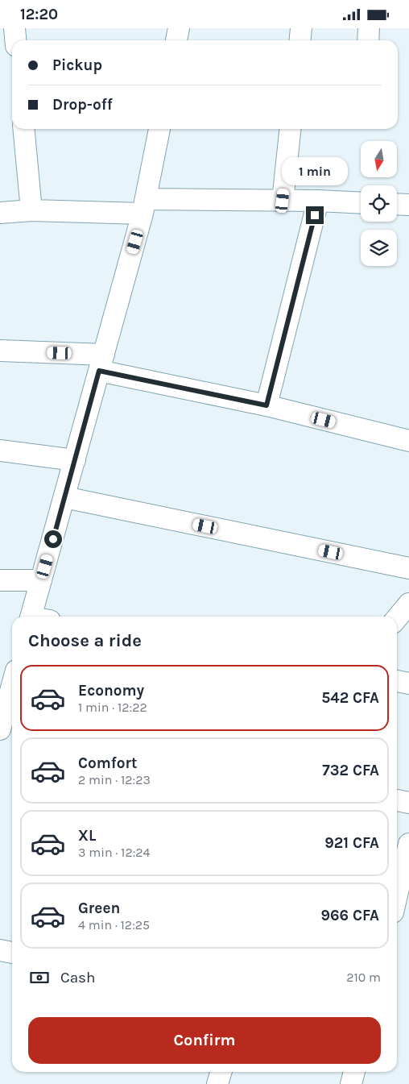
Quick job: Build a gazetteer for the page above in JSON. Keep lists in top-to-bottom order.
{
  "north": "bottom",
  "page": {
    "status": "12:20",
    "banner": ["Pickup", "Drop-off"],
    "bubble": "1 min",
    "heading": "Choose a ride",
    "list": [
      {
        "name": "Economy",
        "note": "1 min · 12:22",
        "value": "542 CFA"
      },
      {
        "name": "Comfort",
        "note": "2 min · 12:23",
        "value": "732 CFA"
      },
      {
        "name": "XL",
        "note": "3 min · 12:24",
        "value": "921 CFA"
      },
      {
        "name": "Green",
        "note": "4 min · 12:25",
        "value": "966 CFA"
      }
    ],
    "pay": ["Cash", "210 m"],
    "buttons": "Confirm"
  }
}
